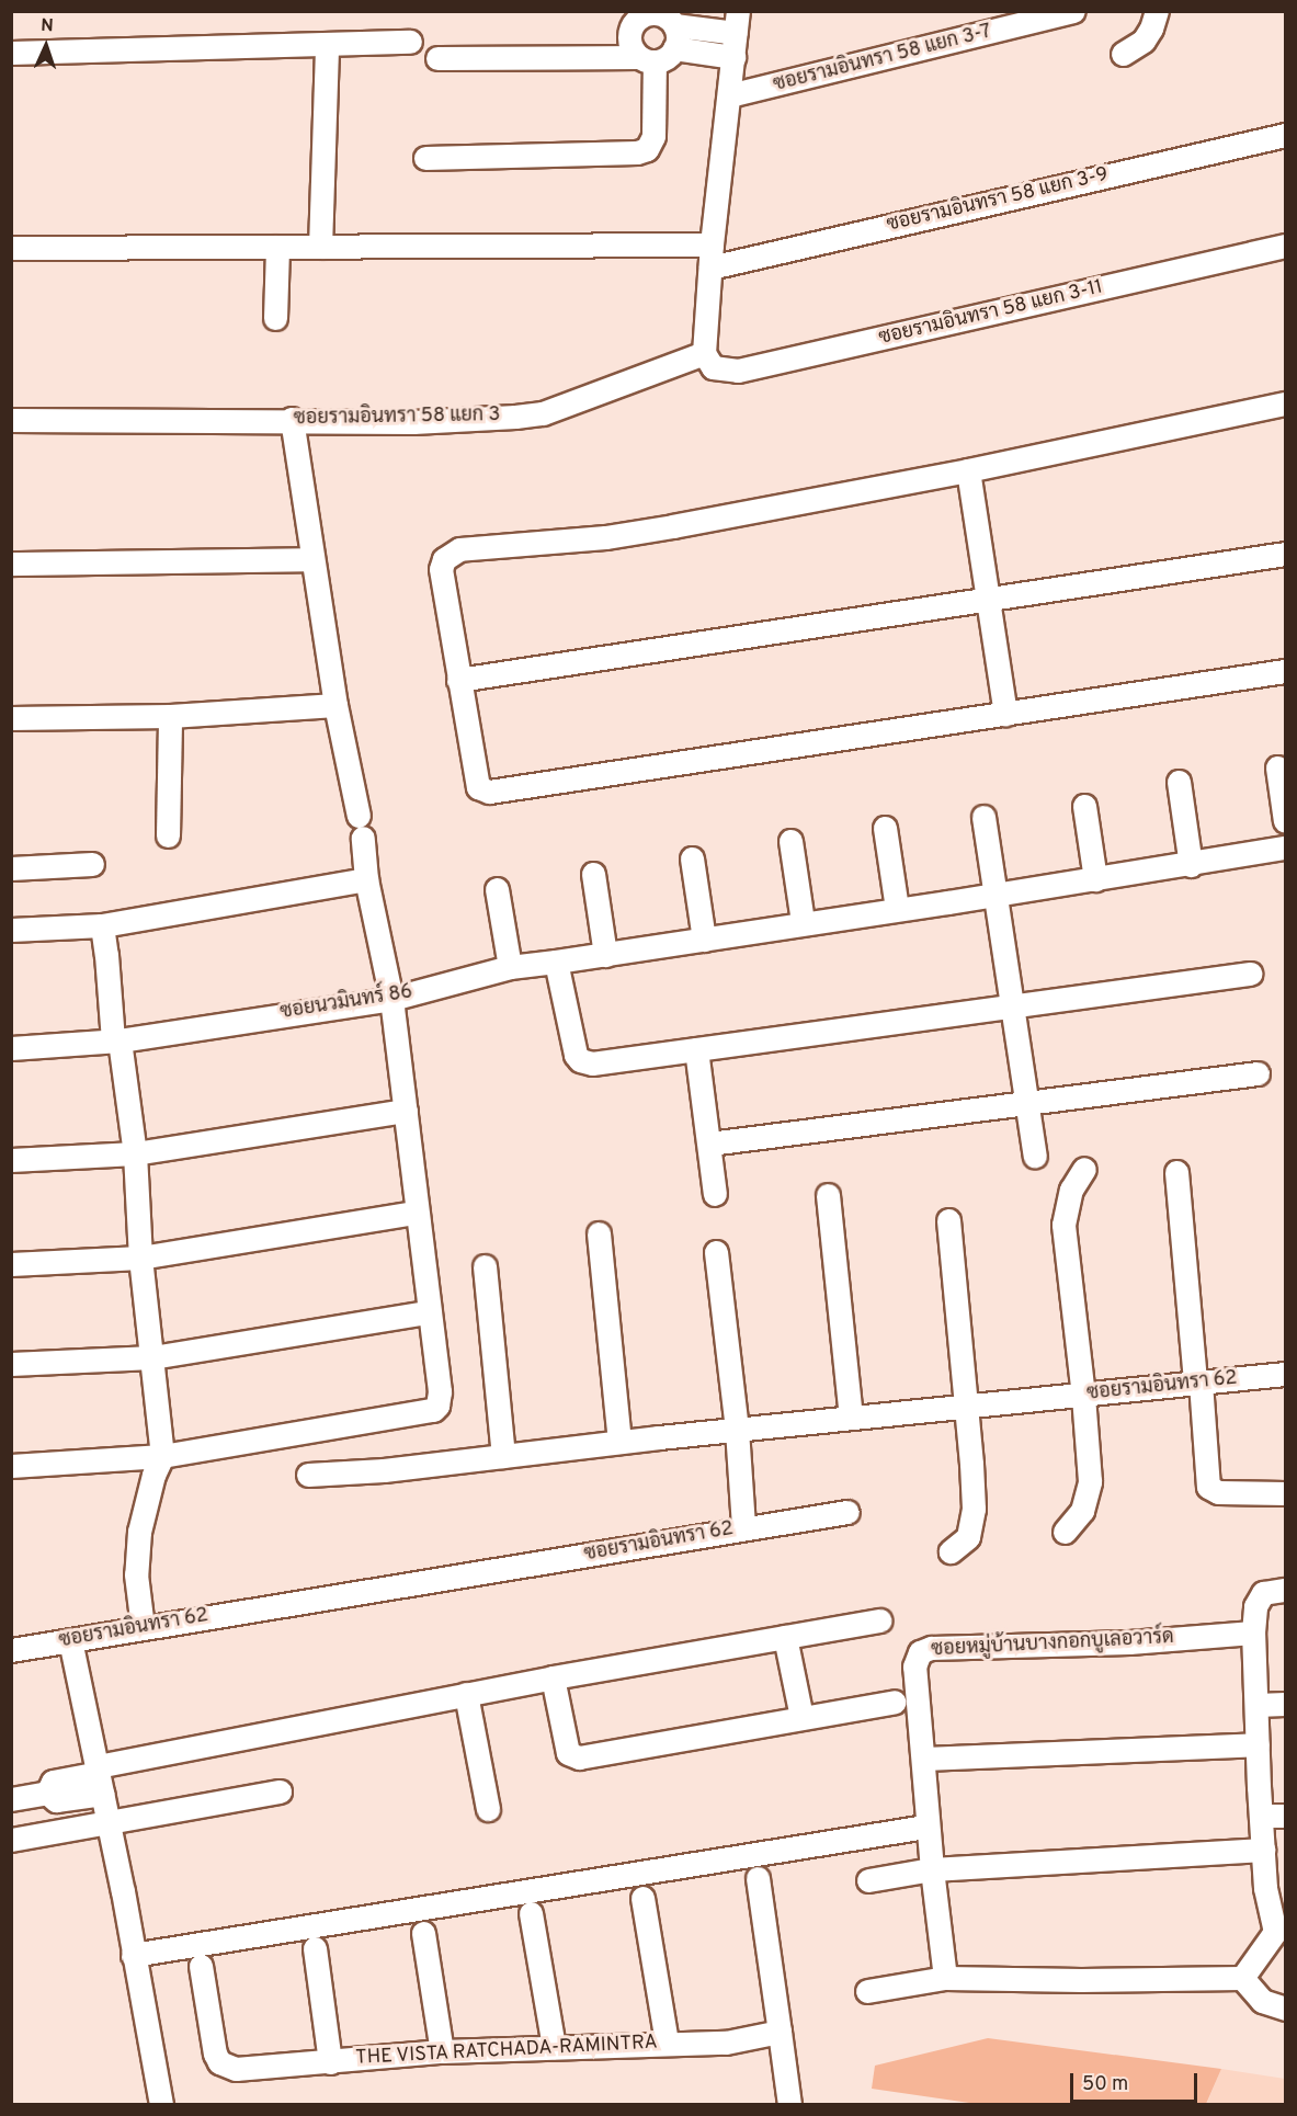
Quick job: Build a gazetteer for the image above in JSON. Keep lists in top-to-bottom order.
{
  "streets": {
    "street": [
      "ซอยรามอินทรา 58 แยก 3-7",
      "ซอยรามอินทรา 58 แยก 3-9",
      "ซอยรามอินทรา 58 แยก 3-11",
      "ซอยรามอินทรา 58 แยก 3",
      "ซอยนวมินทร์ 86",
      "ซอยรามอินทรา 62",
      "ซอยหมู่บ้านบางกอกบูเลอวาร์ด",
      "THE VISTA RATCHADA-RAMINTRA"
    ]
  },
  "crossings": [
    ["ซอยรามอินทรา 58 แยก 3-11", "ซอยรามอินทรา 58 แยก 3"]
  ],
  "scale_bar": "50 m",
  "north": "top"
}
